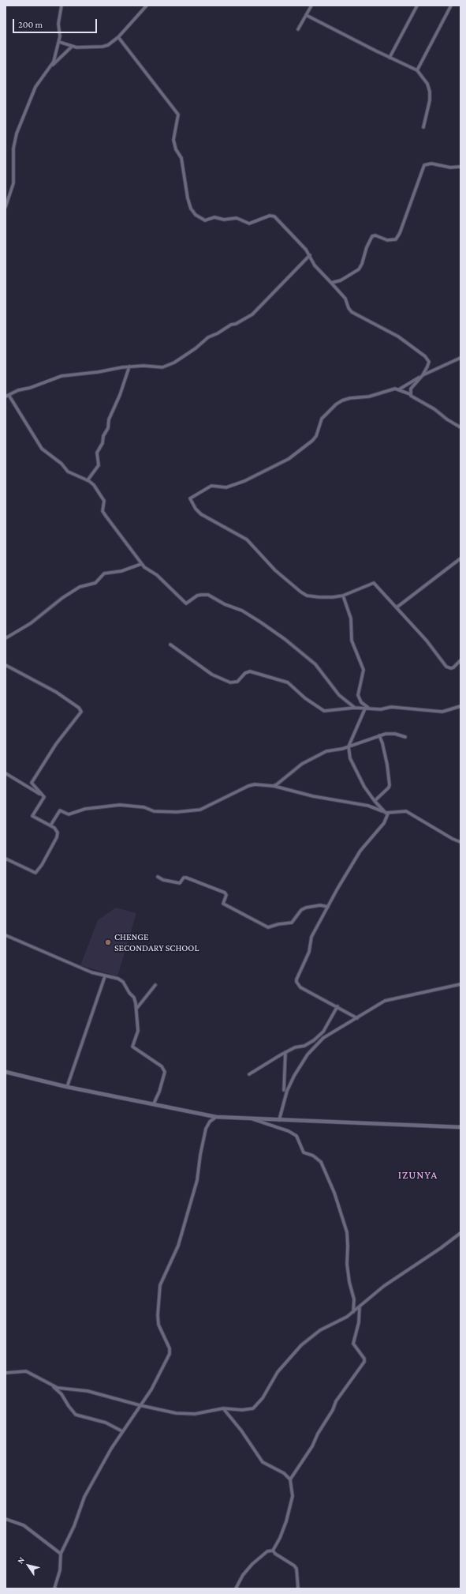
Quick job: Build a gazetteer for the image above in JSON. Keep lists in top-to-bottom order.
{
  "districts": ["IZUNYA"],
  "places": ["CHENGE SECONDARY SCHOOL"],
  "scale_bar": "200 m",
  "north": "top left"
}
